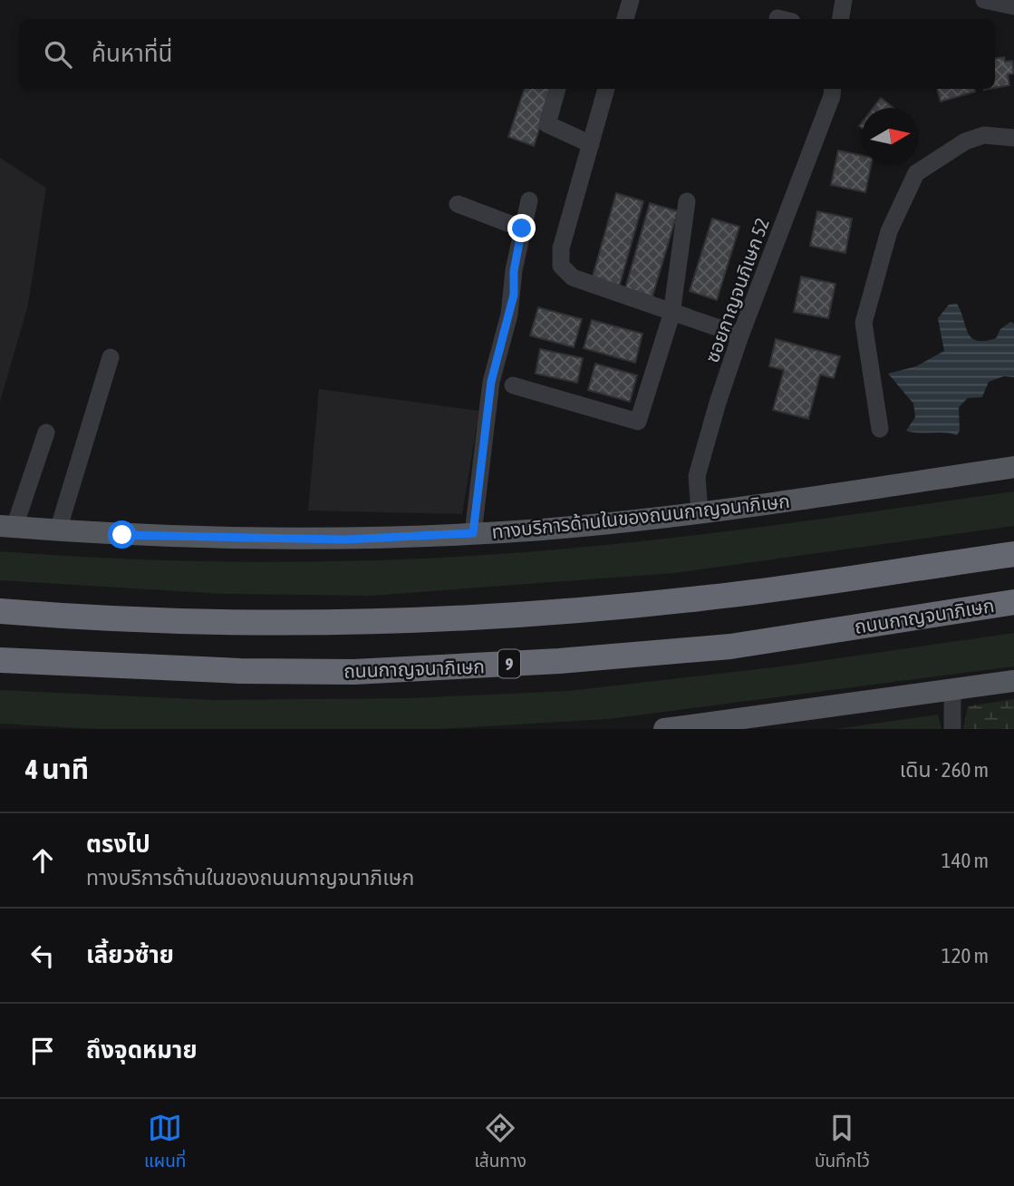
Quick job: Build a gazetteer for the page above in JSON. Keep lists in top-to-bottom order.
{
  "streets": {
    "highway": ["ถนนกาญจนาภิเษก", "9"],
    "main road": ["ทางบริการด้านในของถนนกาญจนาภิเษก"],
    "street": ["ซอยกาญจนภิเษก 52"]
  },
  "crossings": [
    ["ซอยกาญจนภิเษก 52", "ทางบริการด้านในของถนนกาญจนาภิเษก"]
  ],
  "north": "right",
  "page": {
    "search": "ค้นหาที่นี่",
    "heading": ["4 นาที", "เดิน · 260 m"],
    "list": [
      ["ตรงไป", "ทางบริการด้านในของถนนกาญจนาภิเษก", "140 m"],
      ["เลี้ยวซ้าย", "120 m"],
      "ถึงจุดหมาย"
    ],
    "nav": ["แผนที่", "เส้นทาง", "บันทึกไว้"]
  }
}
